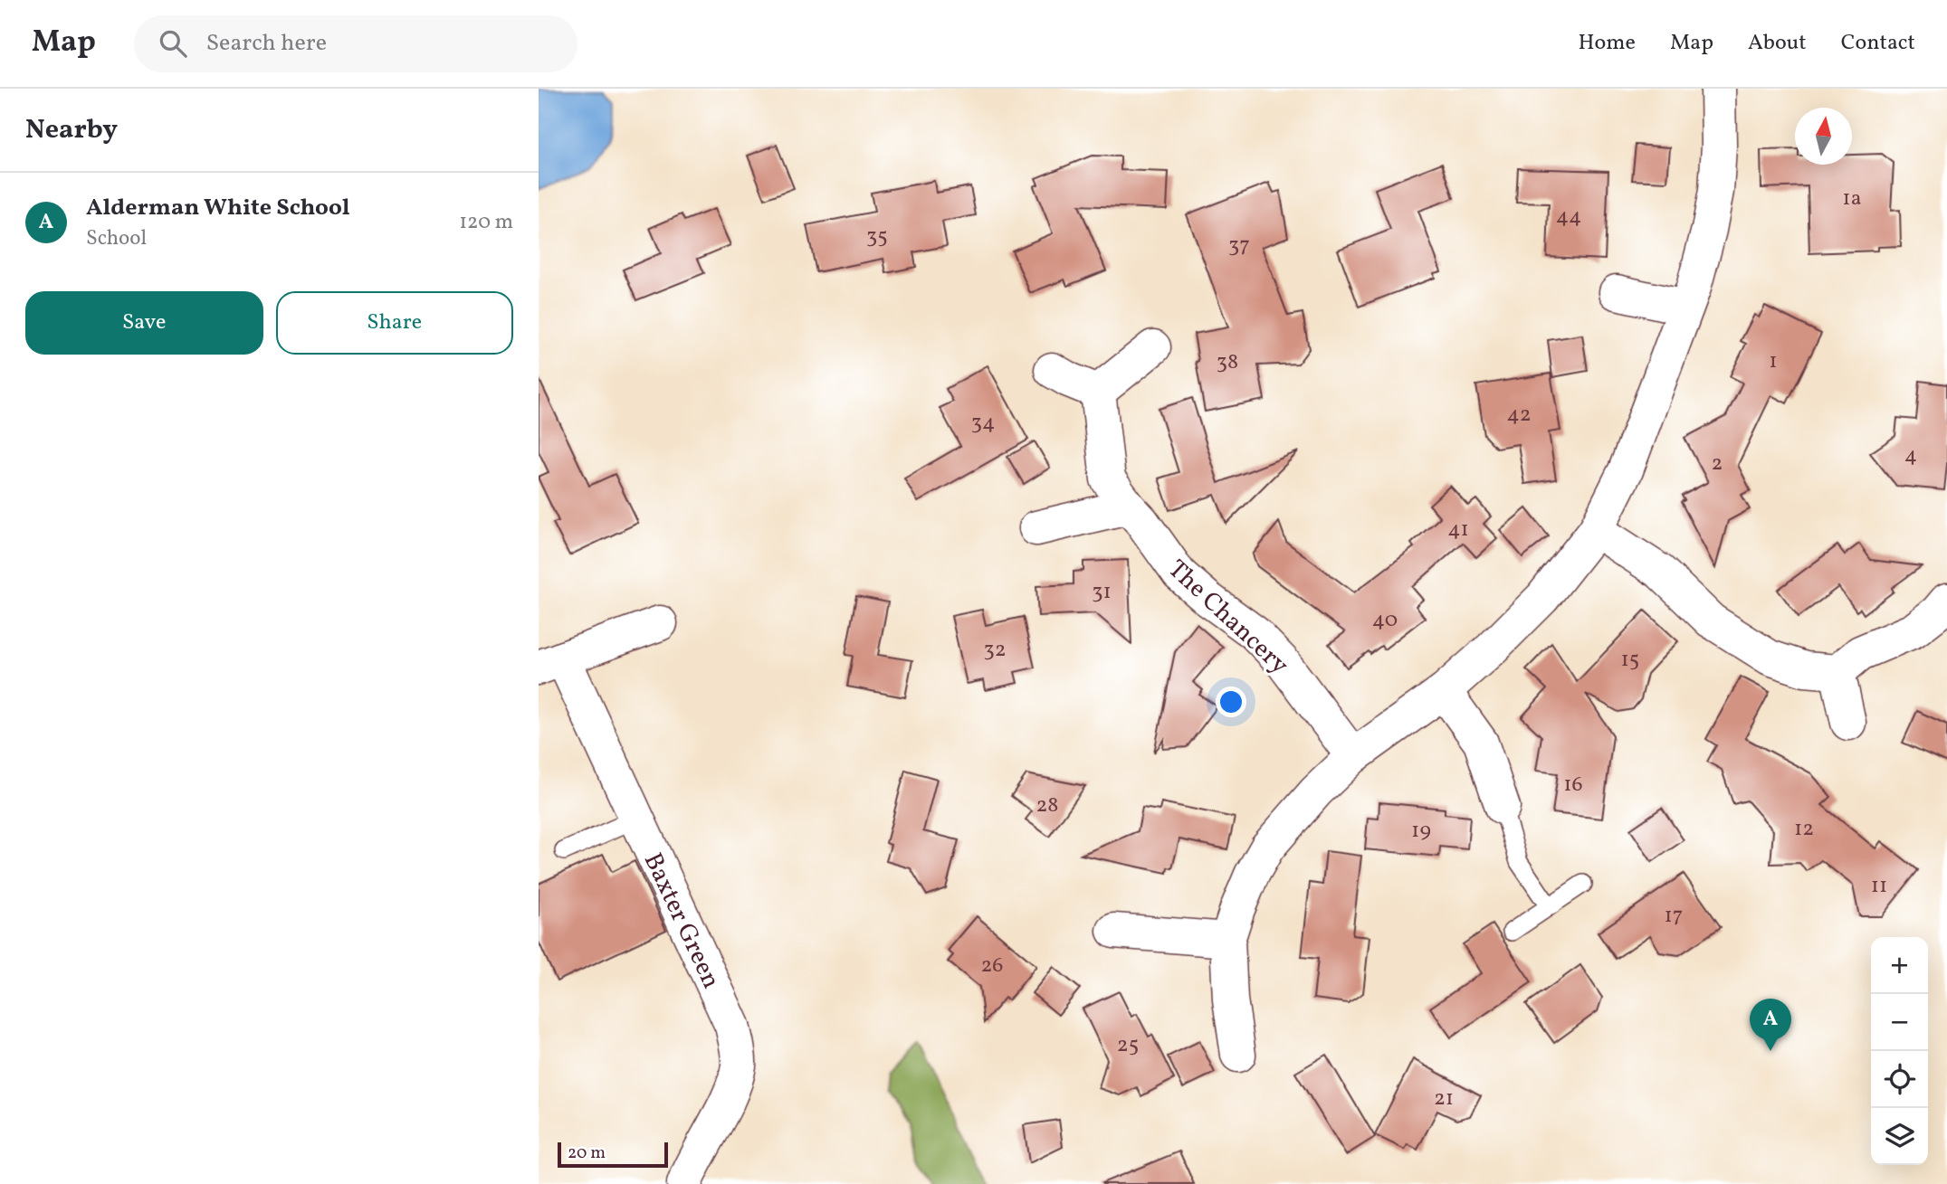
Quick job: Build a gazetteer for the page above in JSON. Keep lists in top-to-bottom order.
{
  "streets": {
    "street": ["The Chancery", "Baxter Green"]
  },
  "house_numbers": [
    "1a",
    "44",
    "35",
    "37",
    "1",
    "38",
    "42",
    "34",
    "4",
    "2",
    "41",
    "31",
    "40",
    "32",
    "15",
    "16",
    "28",
    "12",
    "19",
    "11",
    "17",
    "26",
    "25",
    "21"
  ],
  "scale_bar": "20 m",
  "north": "top",
  "page": {
    "header": "Map",
    "search": "Search here",
    "nav": [
      "Home",
      "Map",
      "About",
      "Contact"
    ],
    "heading": "Nearby",
    "list": [
      {
        "mark": "A",
        "name": "Alderman White School",
        "note": "School",
        "value": "120 m"
      }
    ],
    "buttons": ["Save", "Share"],
    "map_buttons": ["+", "−"],
    "pins": "A",
    "scale": "20 m"
  }
}
